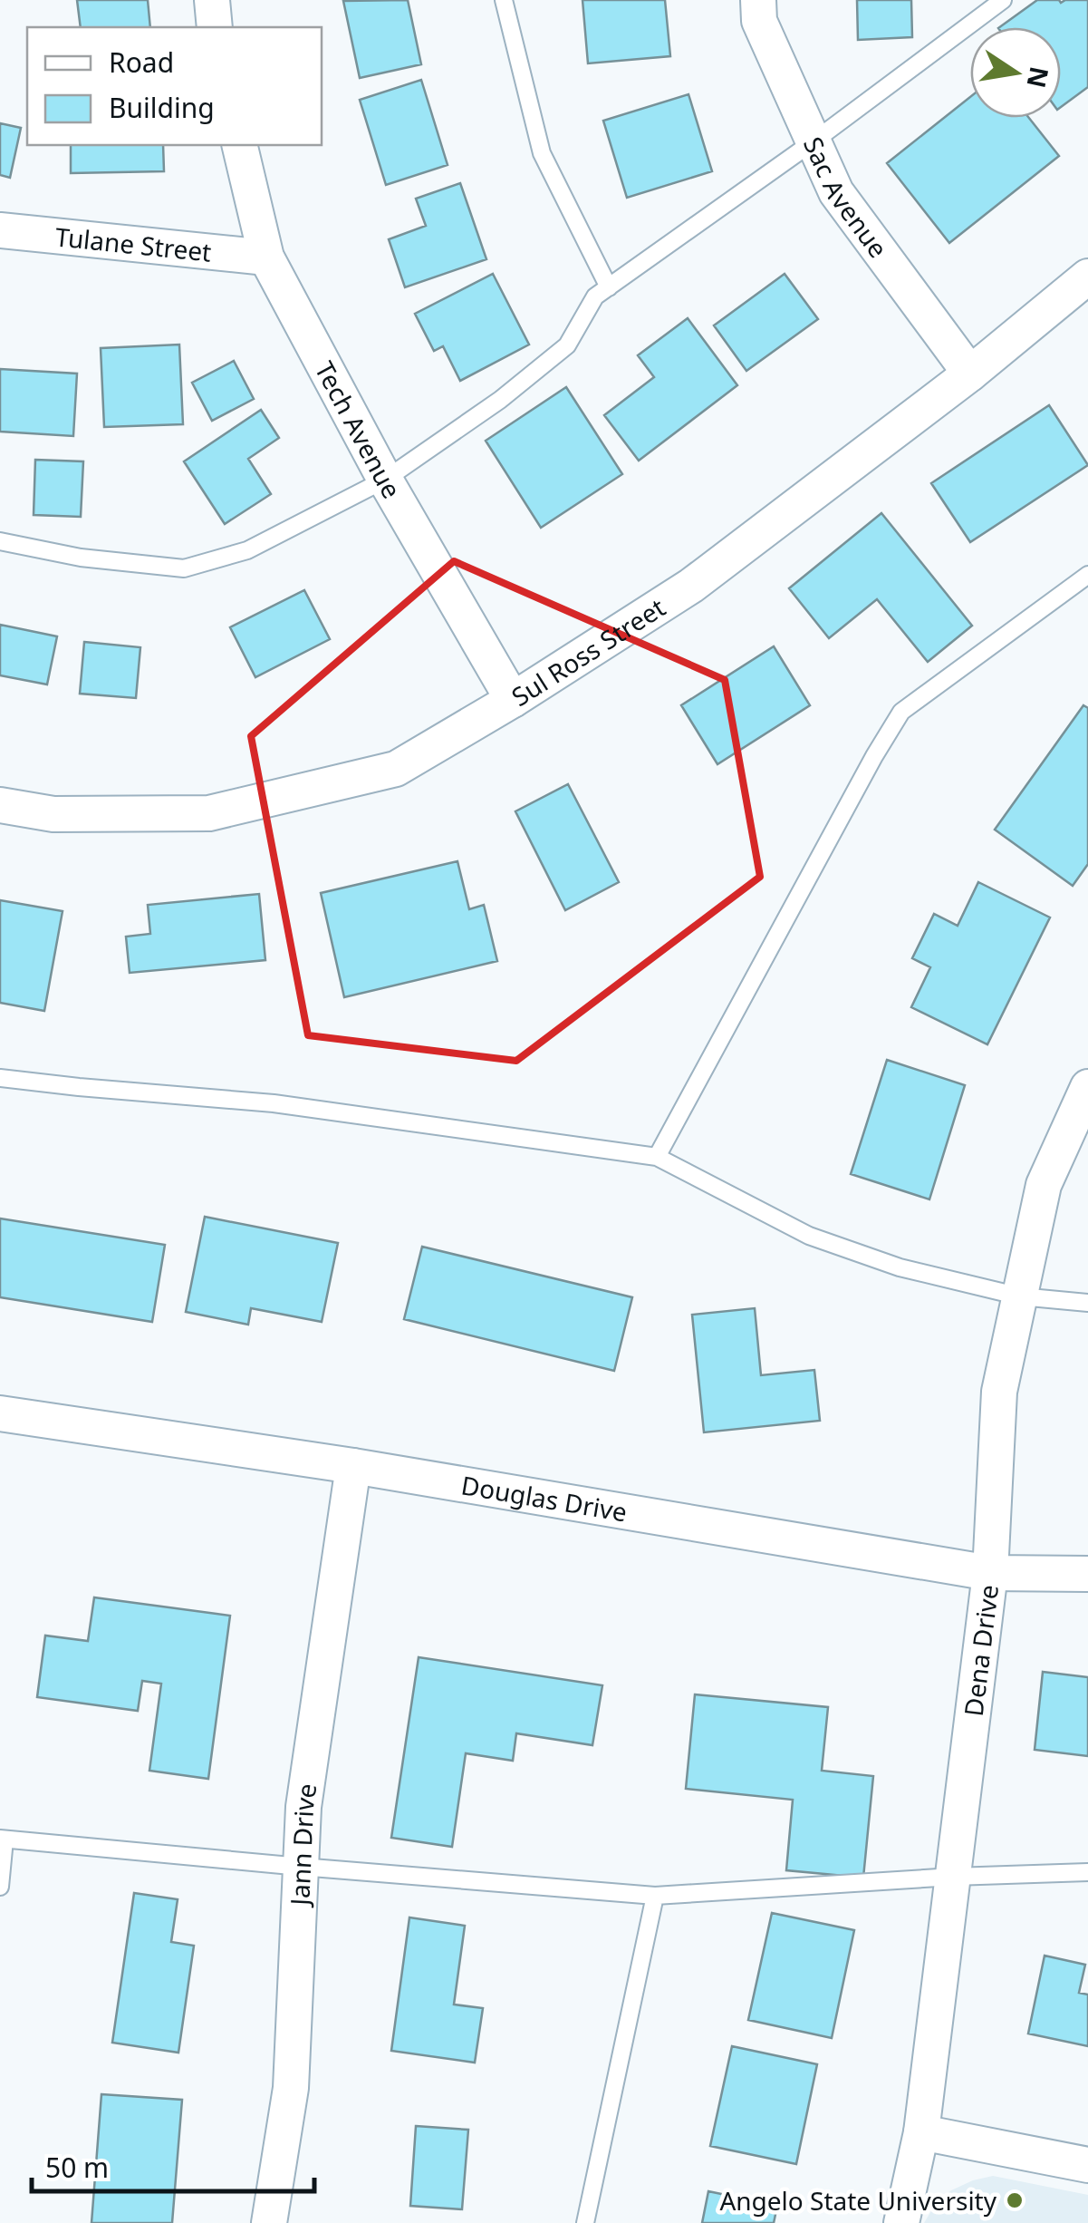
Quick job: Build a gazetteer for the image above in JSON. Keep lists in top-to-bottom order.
{
  "streets": {
    "street": [
      "Sac Avenue",
      "Tulane Street",
      "Tech Avenue",
      "Sul Ross Street",
      "Douglas Drive",
      "Dena Drive",
      "Jann Drive"
    ]
  },
  "crossings": [
    ["Sac Avenue", "Sul Ross Street"],
    ["Tulane Street", "Tech Avenue"],
    ["Tech Avenue", "Sul Ross Street"],
    ["Douglas Drive", "Dena Drive"],
    ["Douglas Drive", "Jann Drive"]
  ],
  "places": ["Angelo State University"],
  "legend": ["Road", "Building"],
  "scale_bar": "50 m",
  "north": "right"
}
